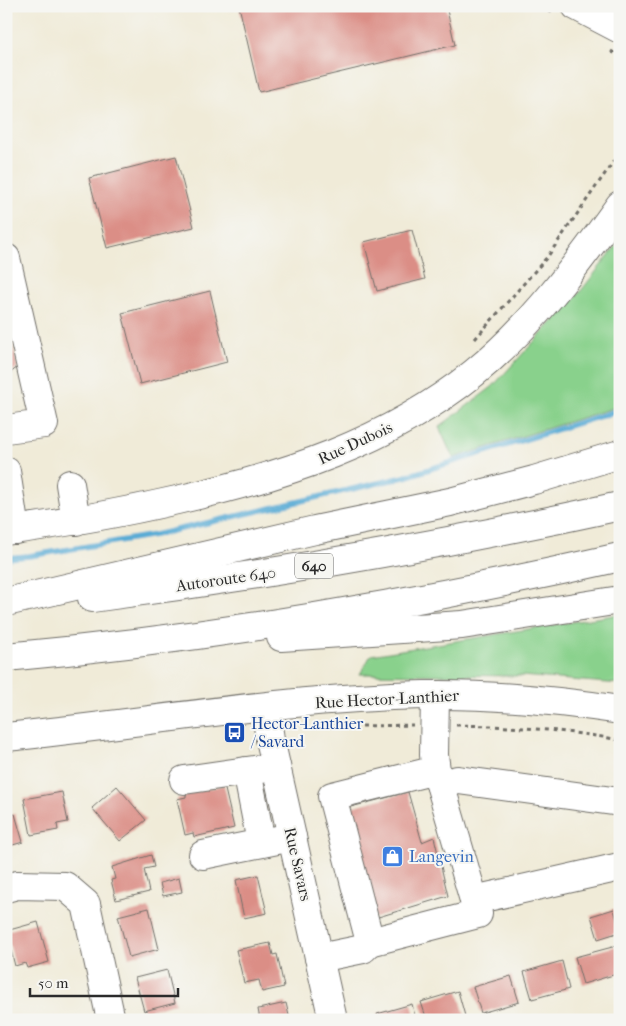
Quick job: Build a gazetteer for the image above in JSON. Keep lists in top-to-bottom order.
{
  "streets": {
    "main road": [
      "Rue Dubois",
      "640",
      "Autoroute 640",
      "Rue Hector-Lanthier",
      "Rue Savars"
    ]
  },
  "crossings": [
    ["Rue Hector-Lanthier", "Rue Savars"]
  ],
  "places": {
    "bus stop": ["Hector-Lanthier / Savard"],
    "shop": ["Langevin"]
  },
  "scale_bar": "50 m"
}
